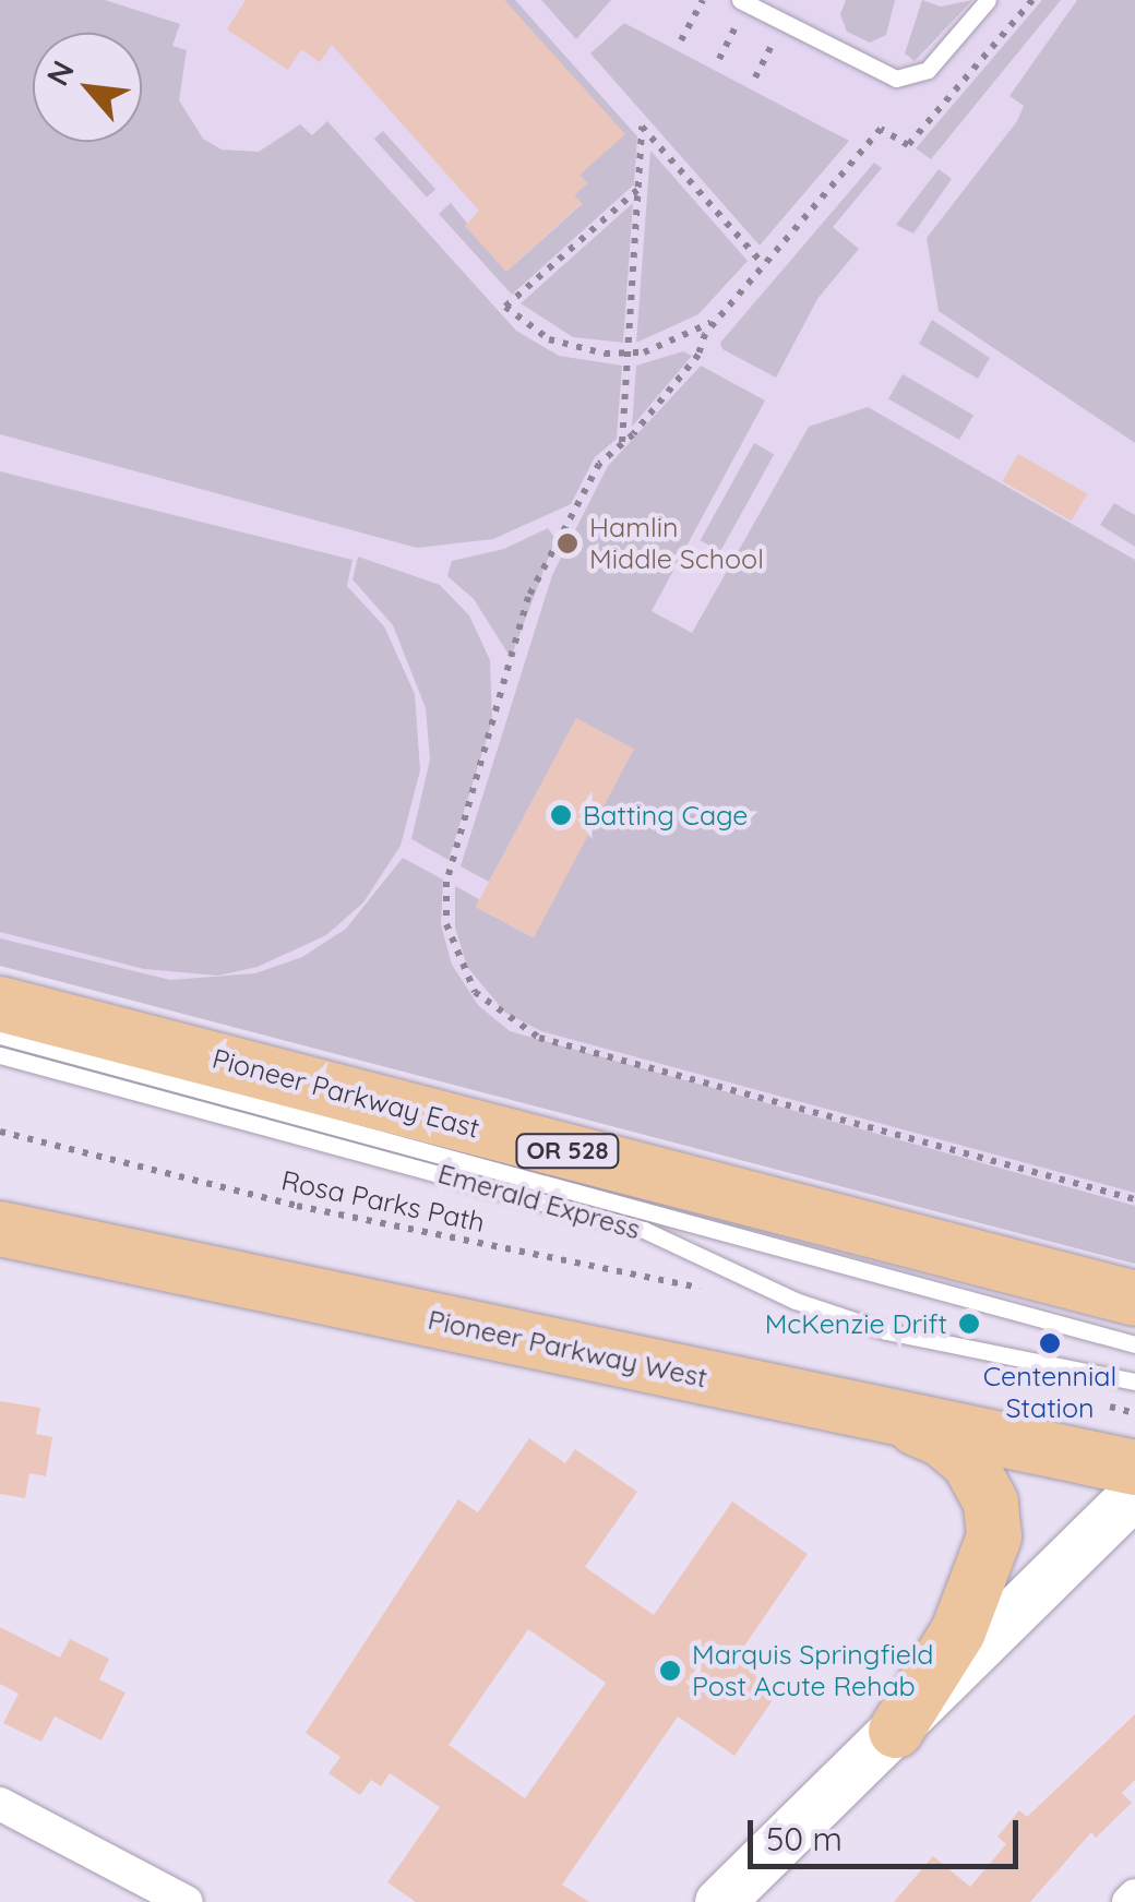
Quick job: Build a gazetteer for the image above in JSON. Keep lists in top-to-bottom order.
{
  "streets": {
    "main road": ["Pioneer Parkway East", "OR 528", "Pioneer Parkway West"],
    "lane": ["Emerald Express"],
    "path": ["Rosa Parks Path"]
  },
  "places": [
    "Hamlin Middle School",
    "Batting Cage",
    "McKenzie Drift",
    "Centennial Station",
    "Marquis Springfield Post Acute Rehab"
  ],
  "scale_bar": "50 m",
  "north": "top left"
}
